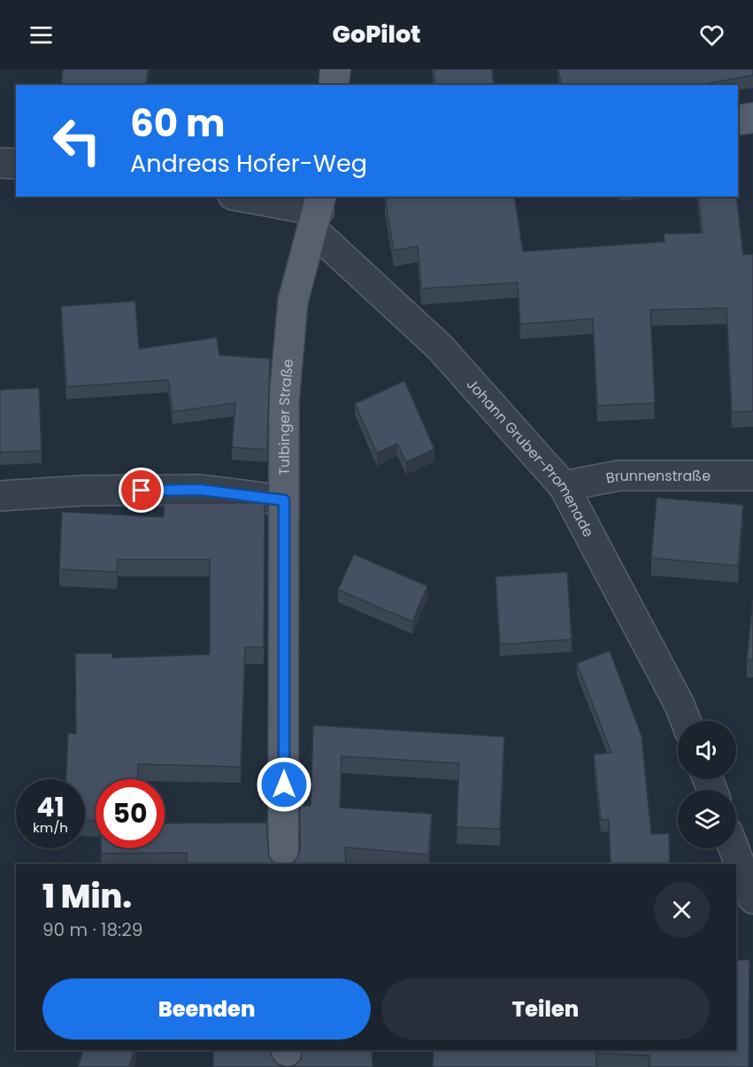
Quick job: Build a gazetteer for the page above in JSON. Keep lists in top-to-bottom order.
{
  "streets": {
    "main road": ["Tulbinger Straße"],
    "street": ["Johann Gruber-Promenade", "Brunnenstraße"]
  },
  "crossings": [
    ["Tulbinger Straße", "Johann Gruber-Promenade"],
    ["Johann Gruber-Promenade", "Brunnenstraße"]
  ],
  "page": {
    "header": "GoPilot",
    "turn": ["60 m", "Andreas Hofer-Weg"],
    "speed": "41 km/h",
    "limit": "50",
    "heading": ["1 Min.", "90 m · 18:29"],
    "buttons": ["Beenden", "Teilen"]
  }
}
